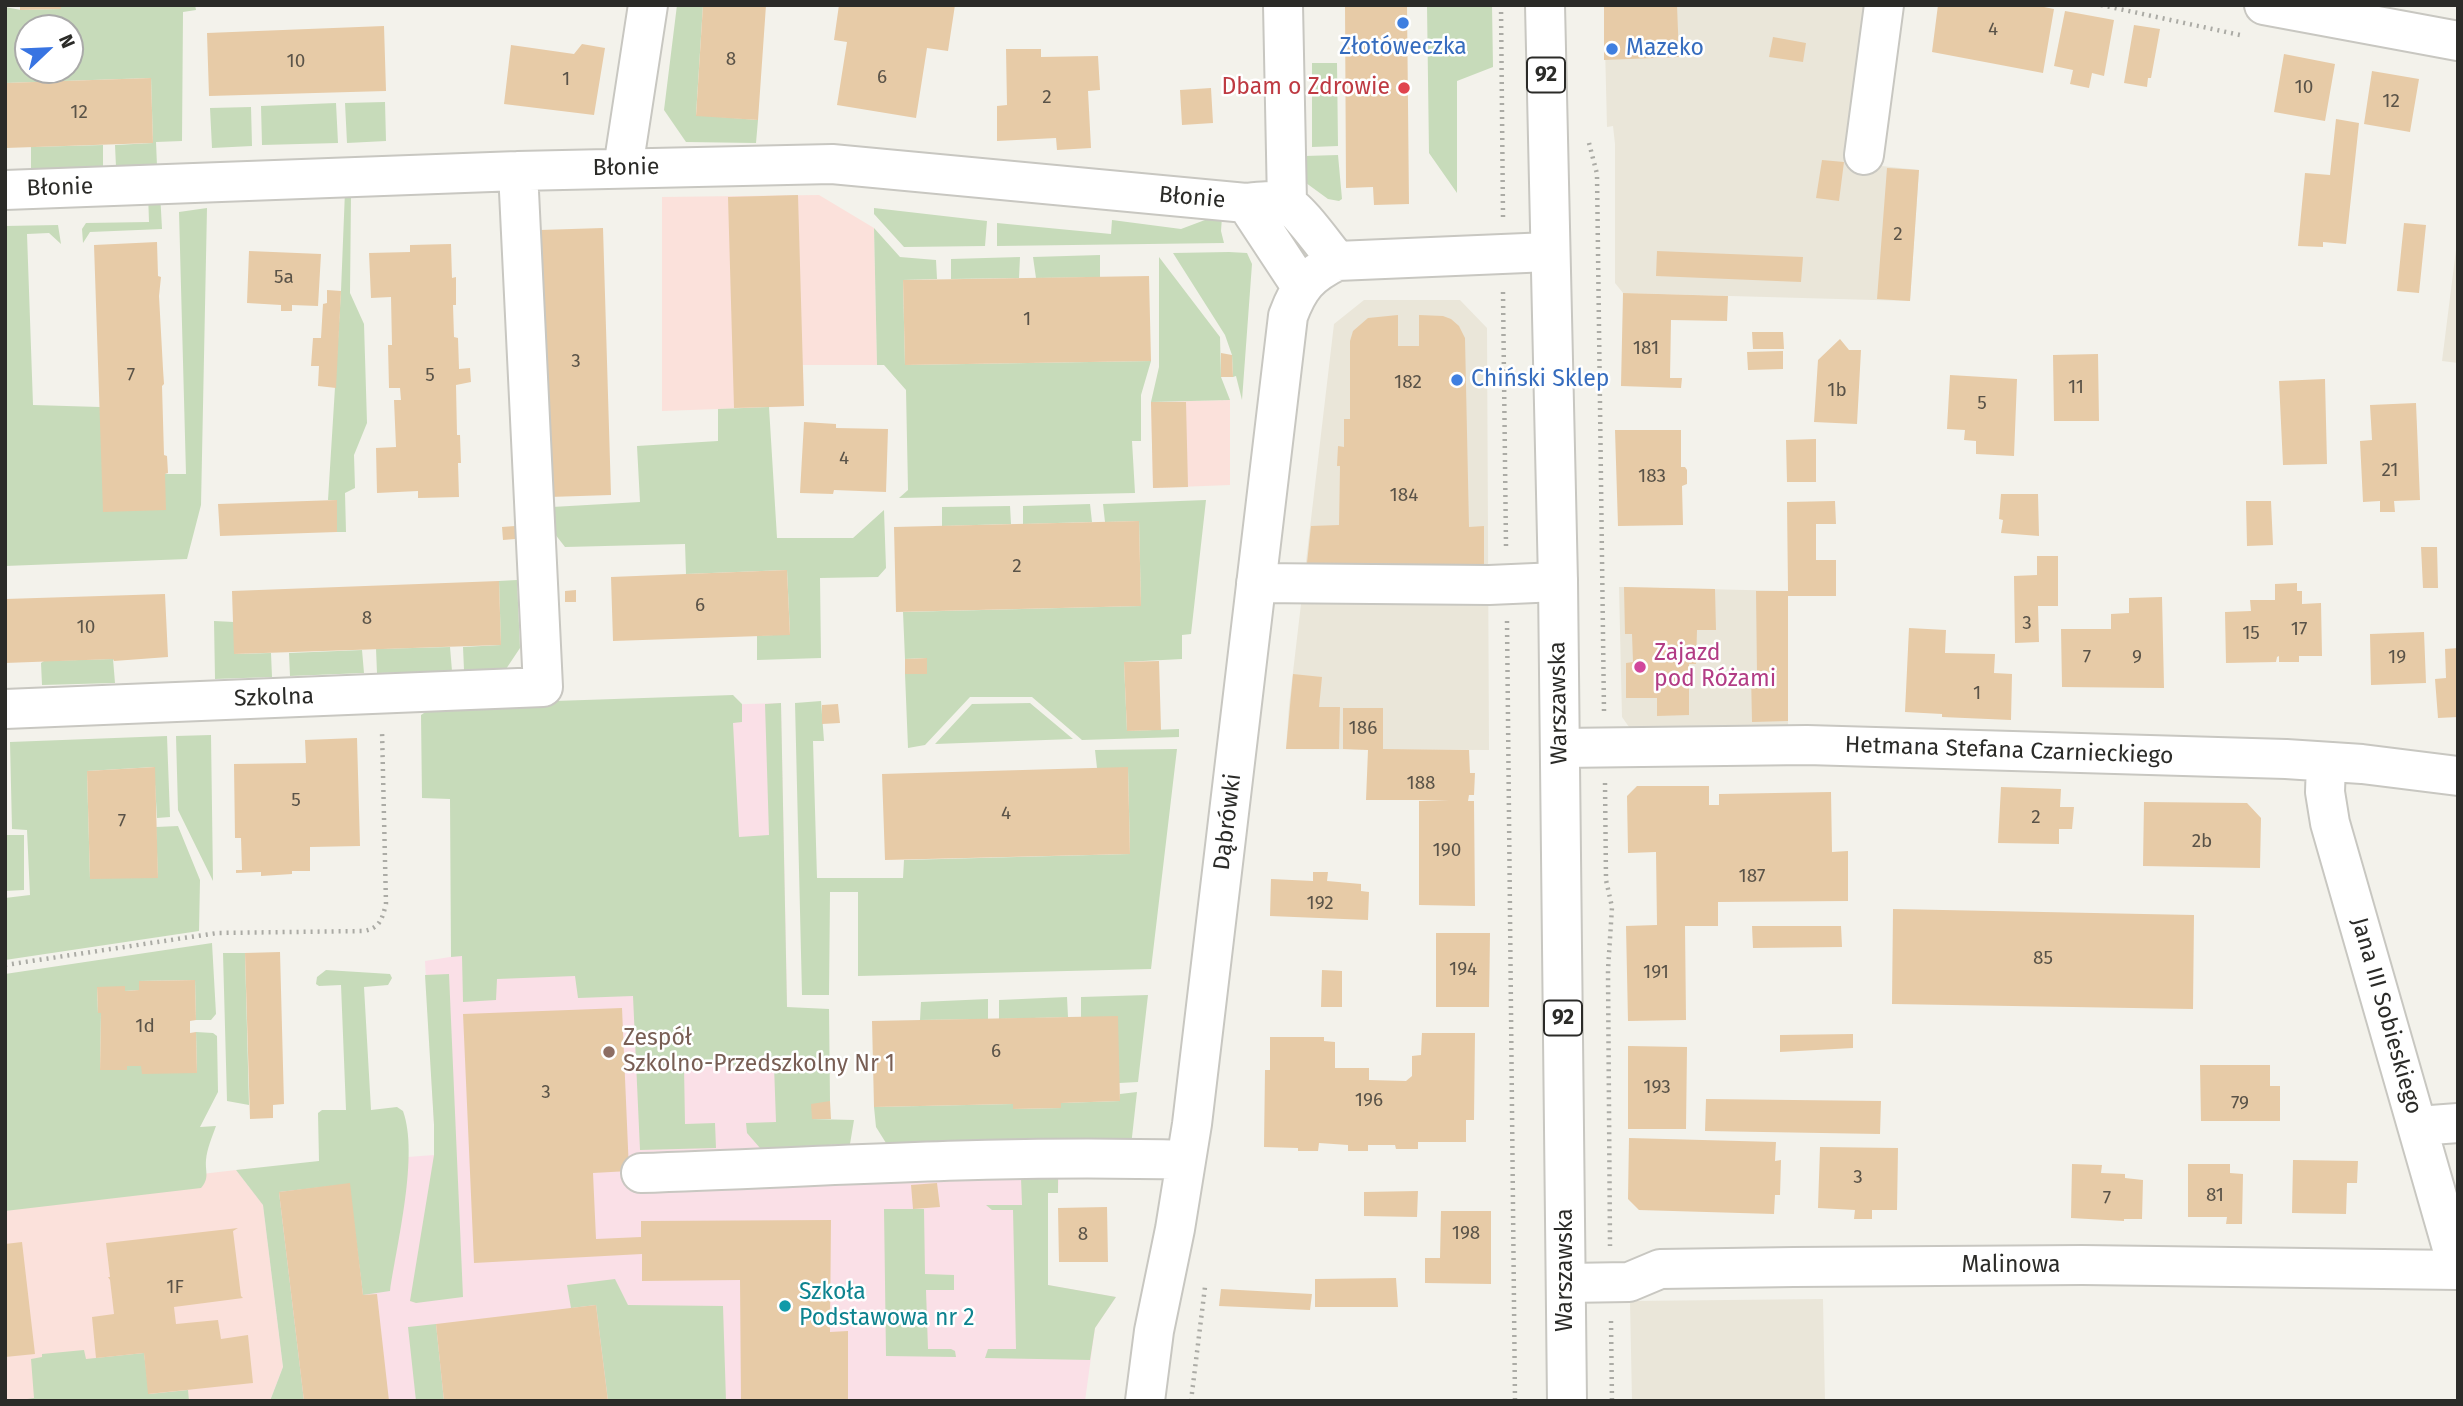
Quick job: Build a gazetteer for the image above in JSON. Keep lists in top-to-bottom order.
{
  "streets": {
    "street": [
      "92",
      "Błonie",
      "Szkolna",
      "Warszawska",
      "Hetmana Stefana Czarnieckiego",
      "Dąbrówki",
      "Jana III Sobieskiego",
      "Malinowa"
    ]
  },
  "crossings": [
    ["Błonie", "Szkolna"],
    ["Błonie", "Dąbrówki"],
    ["Warszawska", "Hetmana Stefana Czarnieckiego"],
    ["Warszawska", "Malinowa"],
    ["Hetmana Stefana Czarnieckiego", "Jana III Sobieskiego"],
    ["Jana III Sobieskiego", "Malinowa"]
  ],
  "places": [
    "Złotóweczka",
    "Mazeko",
    "Dbam o Zdrowie",
    "Chiński Sklep",
    "Zajazd pod Różami",
    "Zespół Szkolno-Przedszkolny Nr 1",
    "Szkoła Podstawowa nr 2"
  ],
  "house_numbers": [
    "4",
    "8",
    "10",
    "6",
    "1",
    "10",
    "2",
    "12",
    "12",
    "2",
    "5a",
    "1",
    "181",
    "3",
    "7",
    "5",
    "182",
    "11",
    "1b",
    "5",
    "4",
    "21",
    "183",
    "184",
    "2",
    "6",
    "8",
    "3",
    "10",
    "17",
    "15",
    "7",
    "9",
    "19",
    "1",
    "186",
    "188",
    "5",
    "4",
    "2",
    "7",
    "2b",
    "190",
    "187",
    "192",
    "85",
    "194",
    "191",
    "1d",
    "6",
    "193",
    "3",
    "196",
    "79",
    "3",
    "81",
    "7",
    "198",
    "8",
    "1F"
  ],
  "north": "top right"
}
